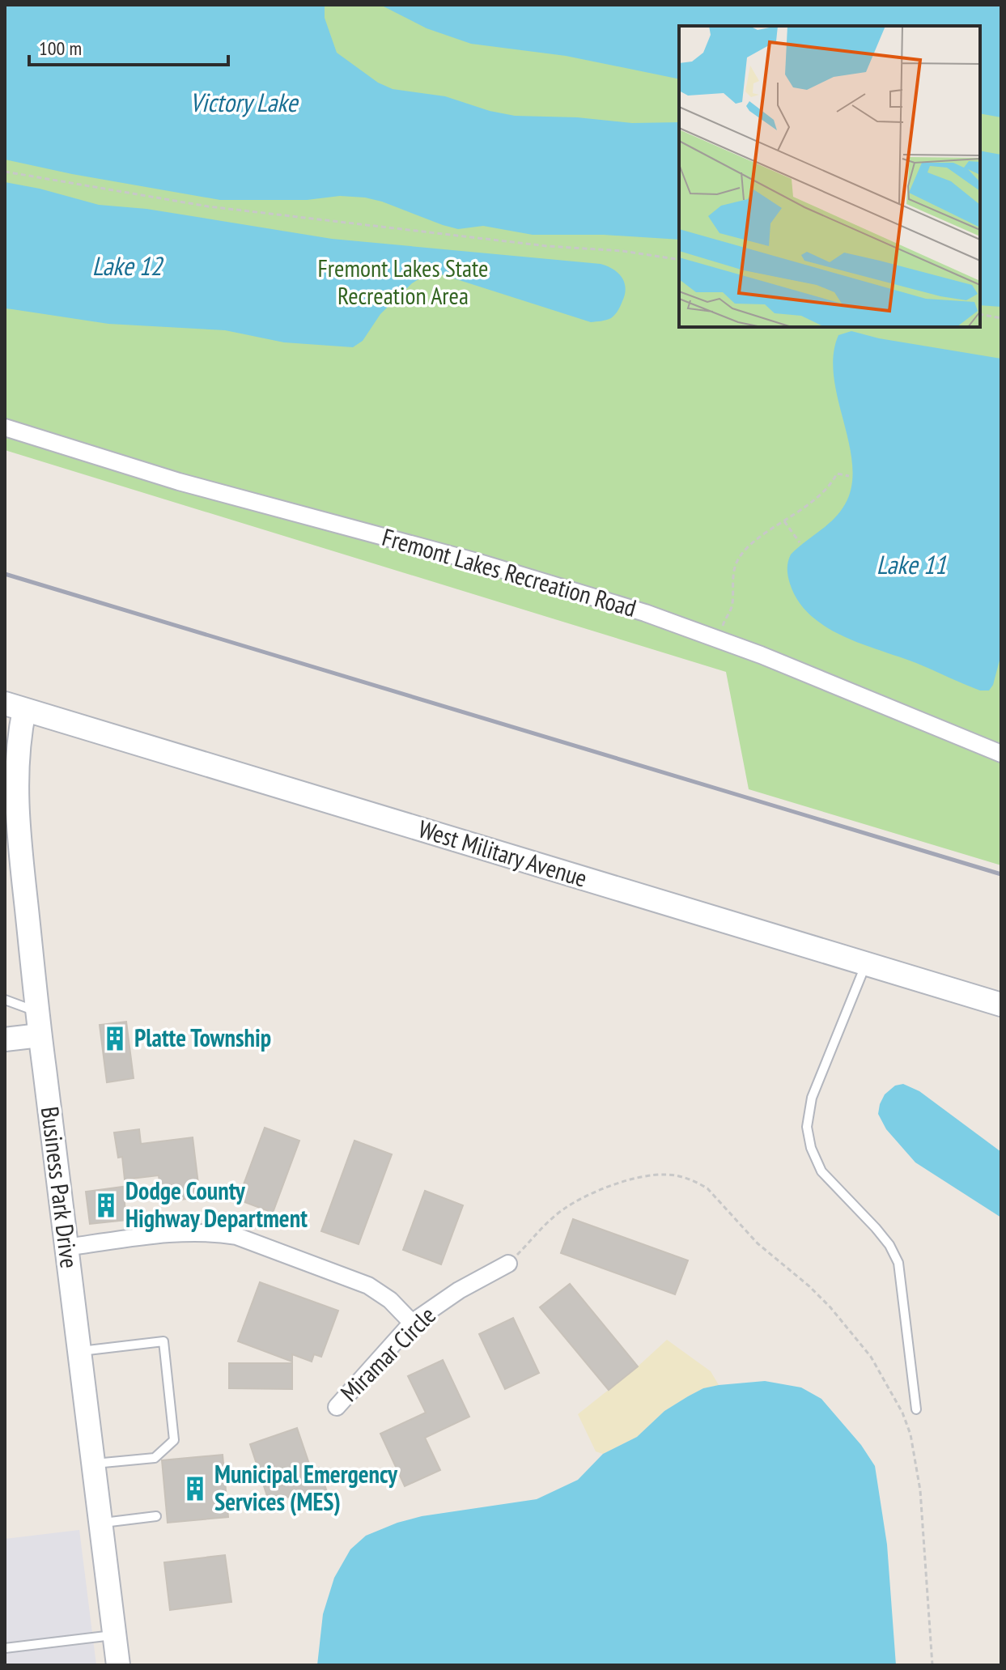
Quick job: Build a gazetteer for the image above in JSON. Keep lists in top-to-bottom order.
{
  "streets": {
    "street": [
      "Fremont Lakes Recreation Road",
      "West Military Avenue",
      "Business Park Drive",
      "Miramar Circle"
    ]
  },
  "crossings": [
    ["West Military Avenue", "Business Park Drive"]
  ],
  "water": ["Victory Lake", "Lake 12", "Lake 11"],
  "parks": ["Fremont Lakes State Recreation Area"],
  "places": {
    "building": ["Platte Township", "Dodge County Highway Department", "Municipal Emergency Services (MES)"]
  },
  "scale_bar": "100 m"
}
